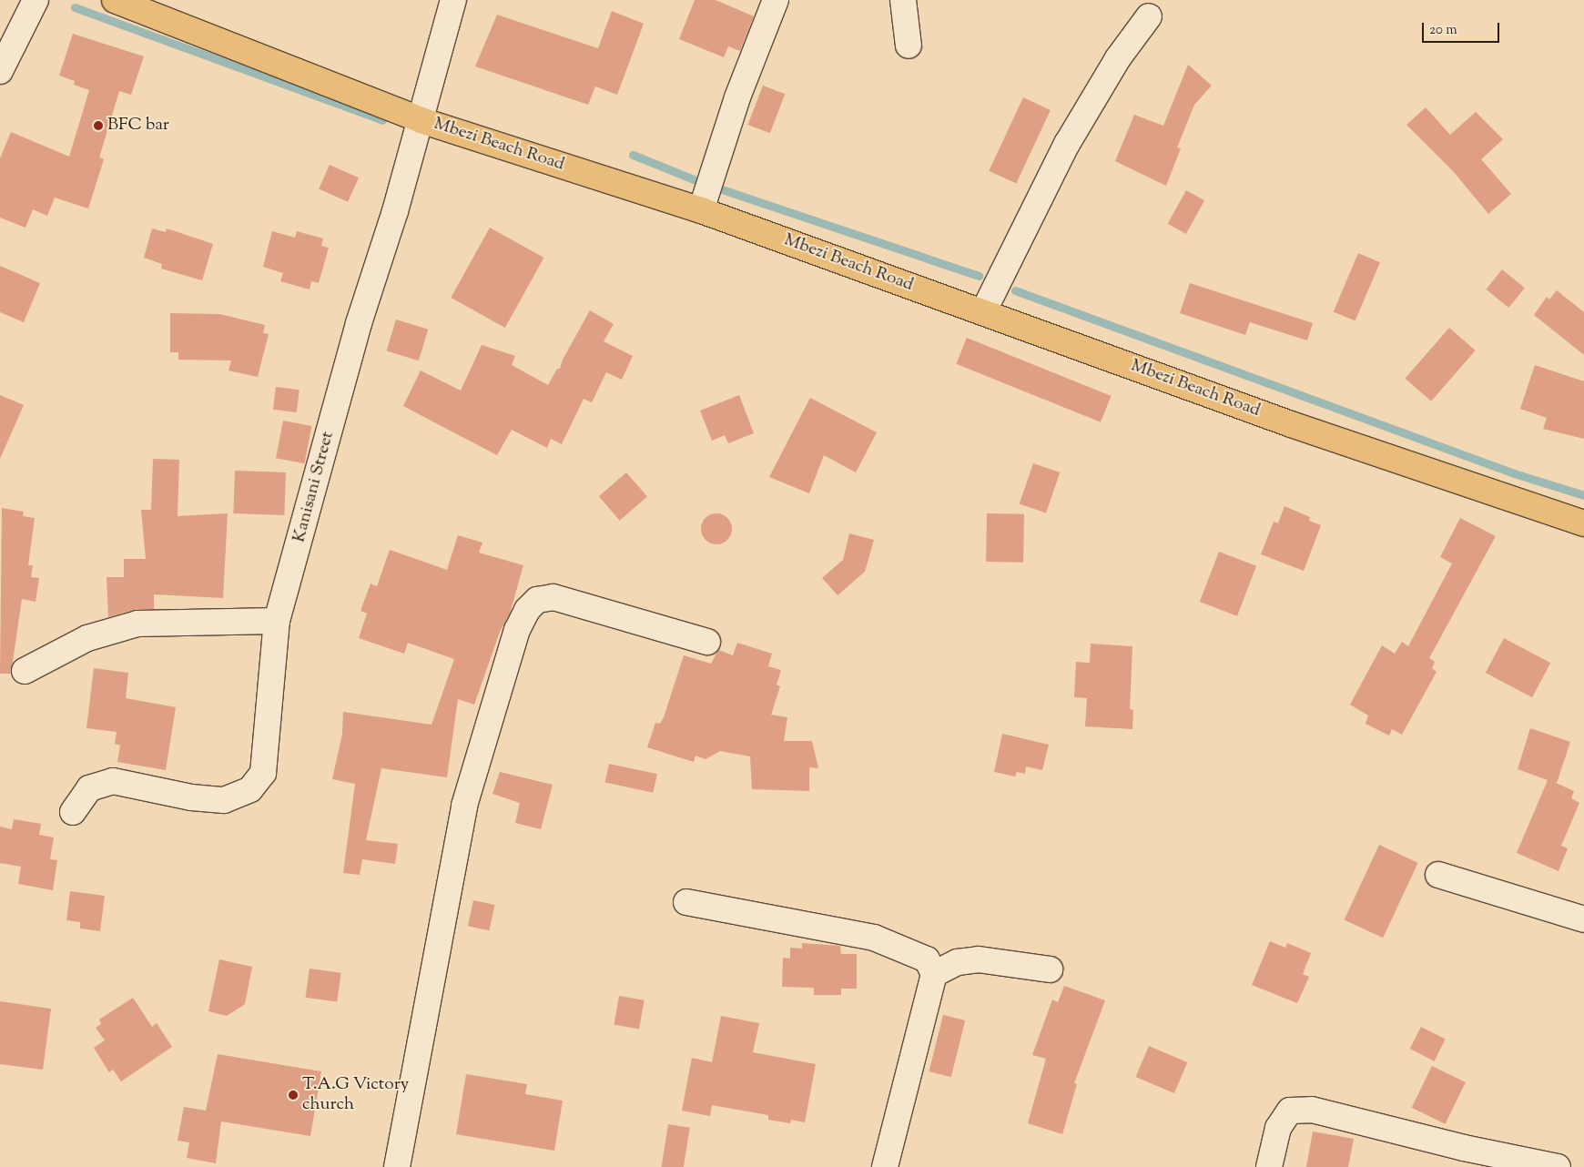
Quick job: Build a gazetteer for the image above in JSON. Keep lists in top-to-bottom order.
{
  "streets": {
    "main road": ["Mbezi Beach Road"],
    "street": ["Kanisani Street"]
  },
  "crossings": [
    ["Mbezi Beach Road", "Kanisani Street"]
  ],
  "places": ["BFC bar", "T.A.G Victory church"],
  "scale_bar": "20 m"
}
